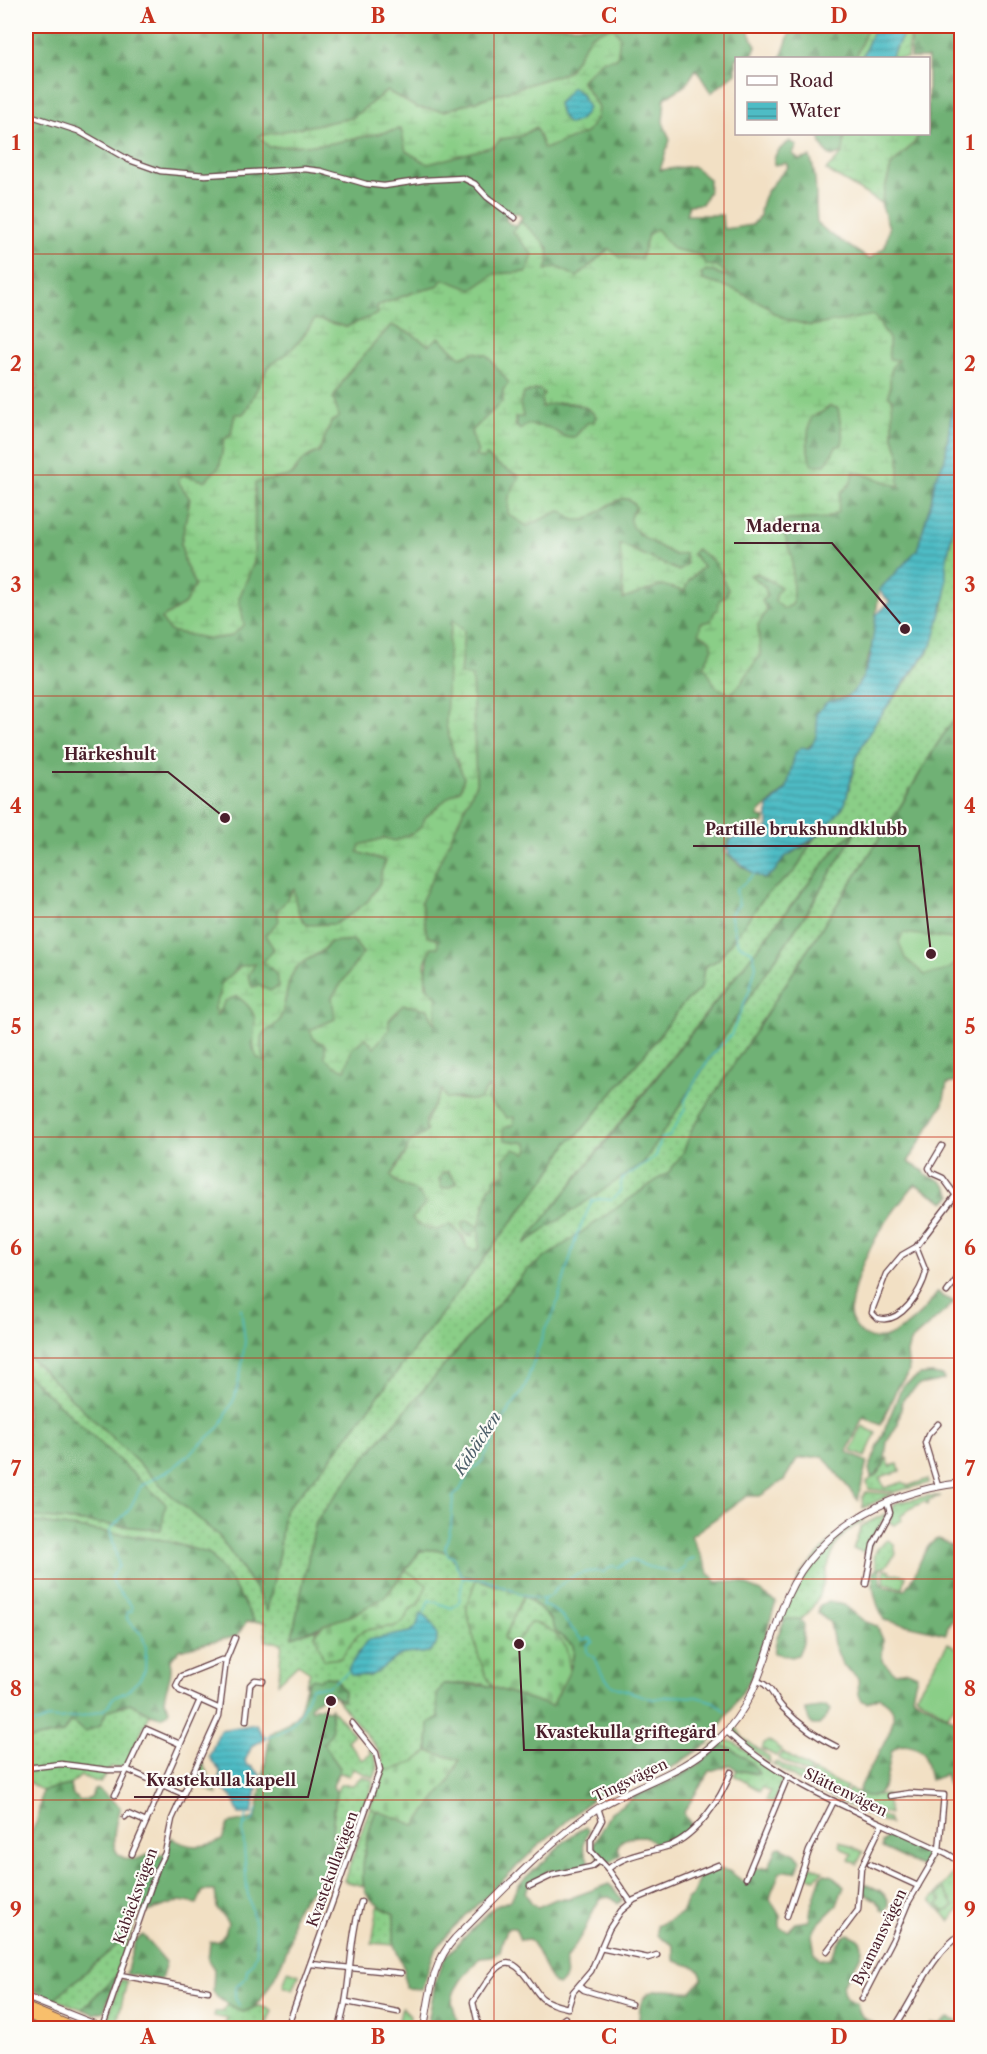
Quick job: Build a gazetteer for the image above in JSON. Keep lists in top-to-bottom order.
{
  "streets": {
    "street": [
      "Tingsvägen",
      "Slättenvägen",
      "Kvastekullavägen",
      "Kåbäcksvägen",
      "Byamansvägen"
    ]
  },
  "crossings": [
    ["Tingsvägen", "Slättenvägen"],
    ["Slättenvägen", "Byamansvägen"]
  ],
  "water": ["Kåbäcken"],
  "places": [
    "Maderna",
    "Härkeshult",
    "Partille brukshundklubb",
    "Kvastekulla griftegård",
    "Kvastekulla kapell"
  ],
  "legend": ["Road", "Water"],
  "grid": {
    "columns": [
      "A",
      "B",
      "C",
      "D"
    ],
    "rows": [
      "1",
      "2",
      "3",
      "4",
      "5",
      "6",
      "7",
      "8",
      "9"
    ]
  }
}
